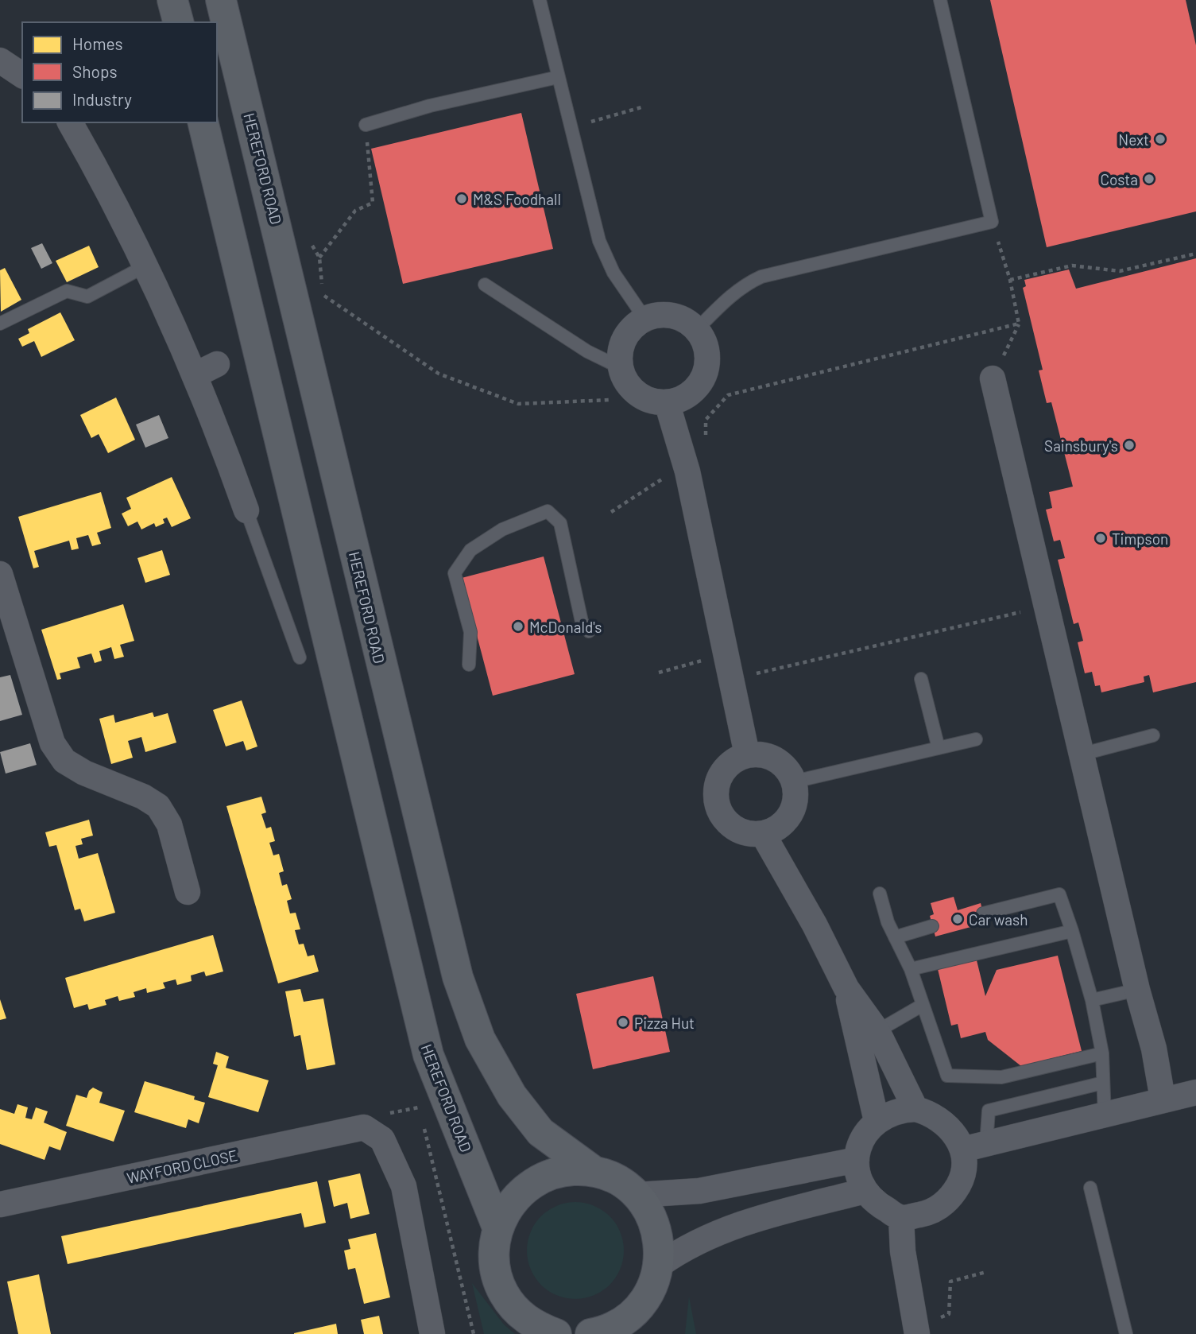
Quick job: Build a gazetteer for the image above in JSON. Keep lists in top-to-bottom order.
{
  "streets": {
    "main road": ["HEREFORD ROAD"],
    "street": ["WAYFORD CLOSE"]
  },
  "places": [
    "Next",
    "Costa",
    "M&S Foodhall",
    "Sainsbury's",
    "Timpson",
    "McDonald's",
    "Car wash",
    "Pizza Hut"
  ],
  "legend": ["Homes", "Shops", "Industry"]
}
